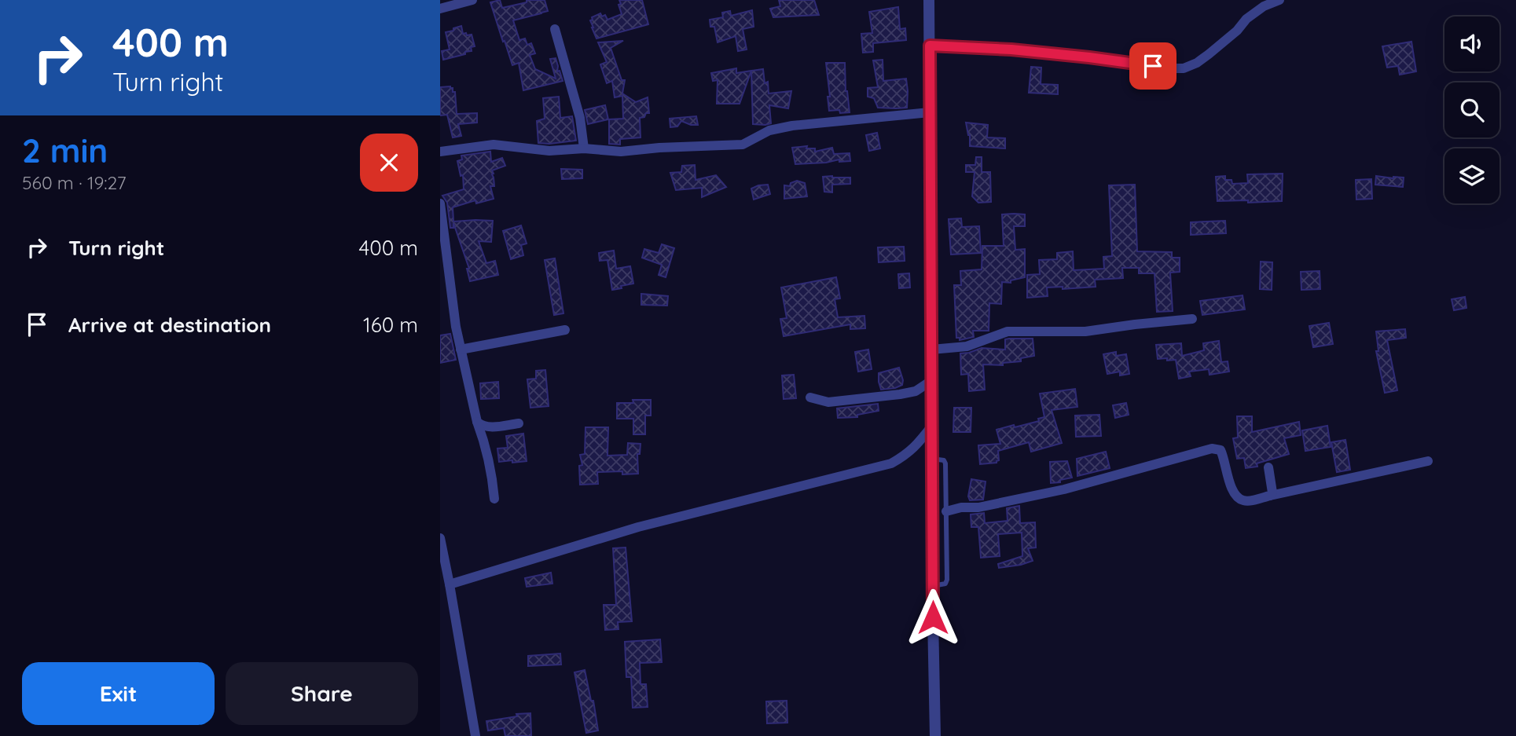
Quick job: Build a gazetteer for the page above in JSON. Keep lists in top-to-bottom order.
{
  "page": {
    "turn": ["400 m", "Turn right"],
    "heading": ["2 min", "560 m · 19:27"],
    "list": [
      {
        "name": "Turn right",
        "value": "400 m"
      },
      {
        "name": "Arrive at destination",
        "value": "160 m"
      }
    ],
    "buttons": ["Exit", "Share"]
  }
}
